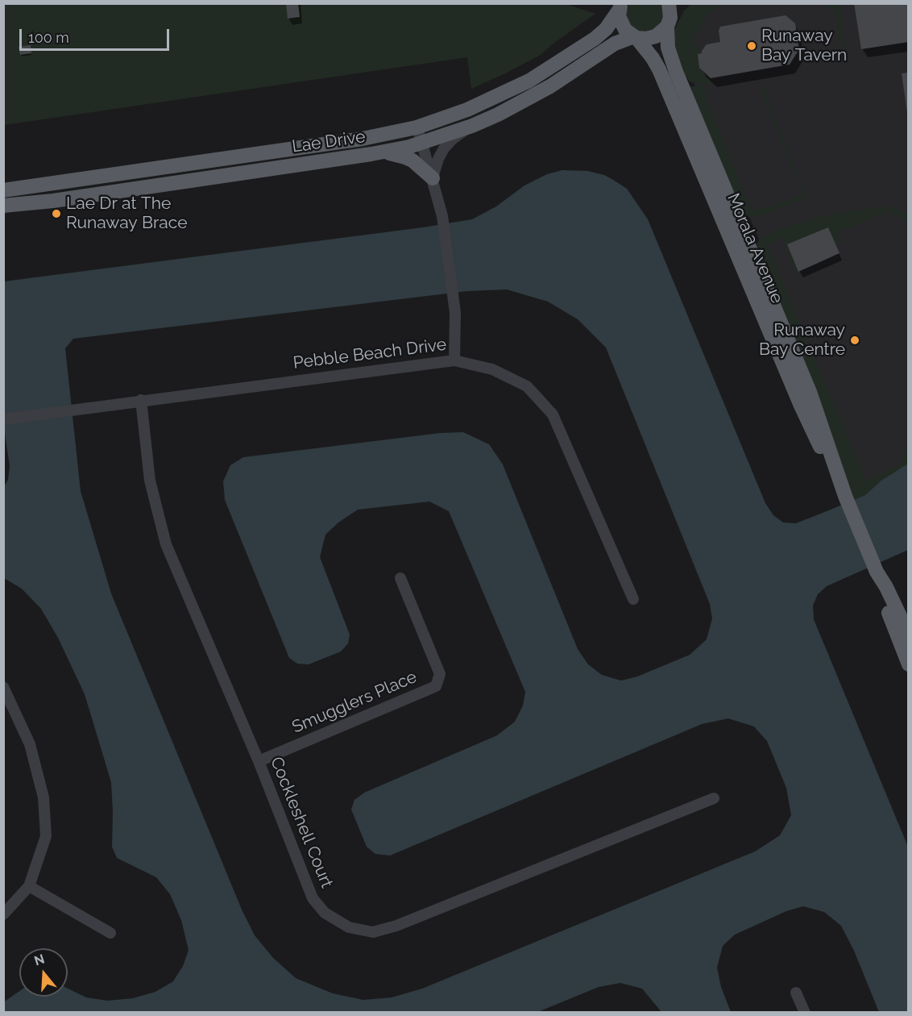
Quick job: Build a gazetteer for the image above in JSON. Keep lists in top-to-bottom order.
{
  "streets": {
    "main road": ["Lae Drive", "Morala Avenue"],
    "street": ["Pebble Beach Drive", "Smugglers Place", "Cockleshell Court"]
  },
  "crossings": [
    ["Lae Drive", "Morala Avenue"],
    ["Pebble Beach Drive", "Cockleshell Court"],
    ["Smugglers Place", "Cockleshell Court"]
  ],
  "places": ["Runaway Bay Tavern", "Lae Dr at The Runaway Brace", "Runaway Bay Centre"],
  "scale_bar": "100 m",
  "north": "top"
}
